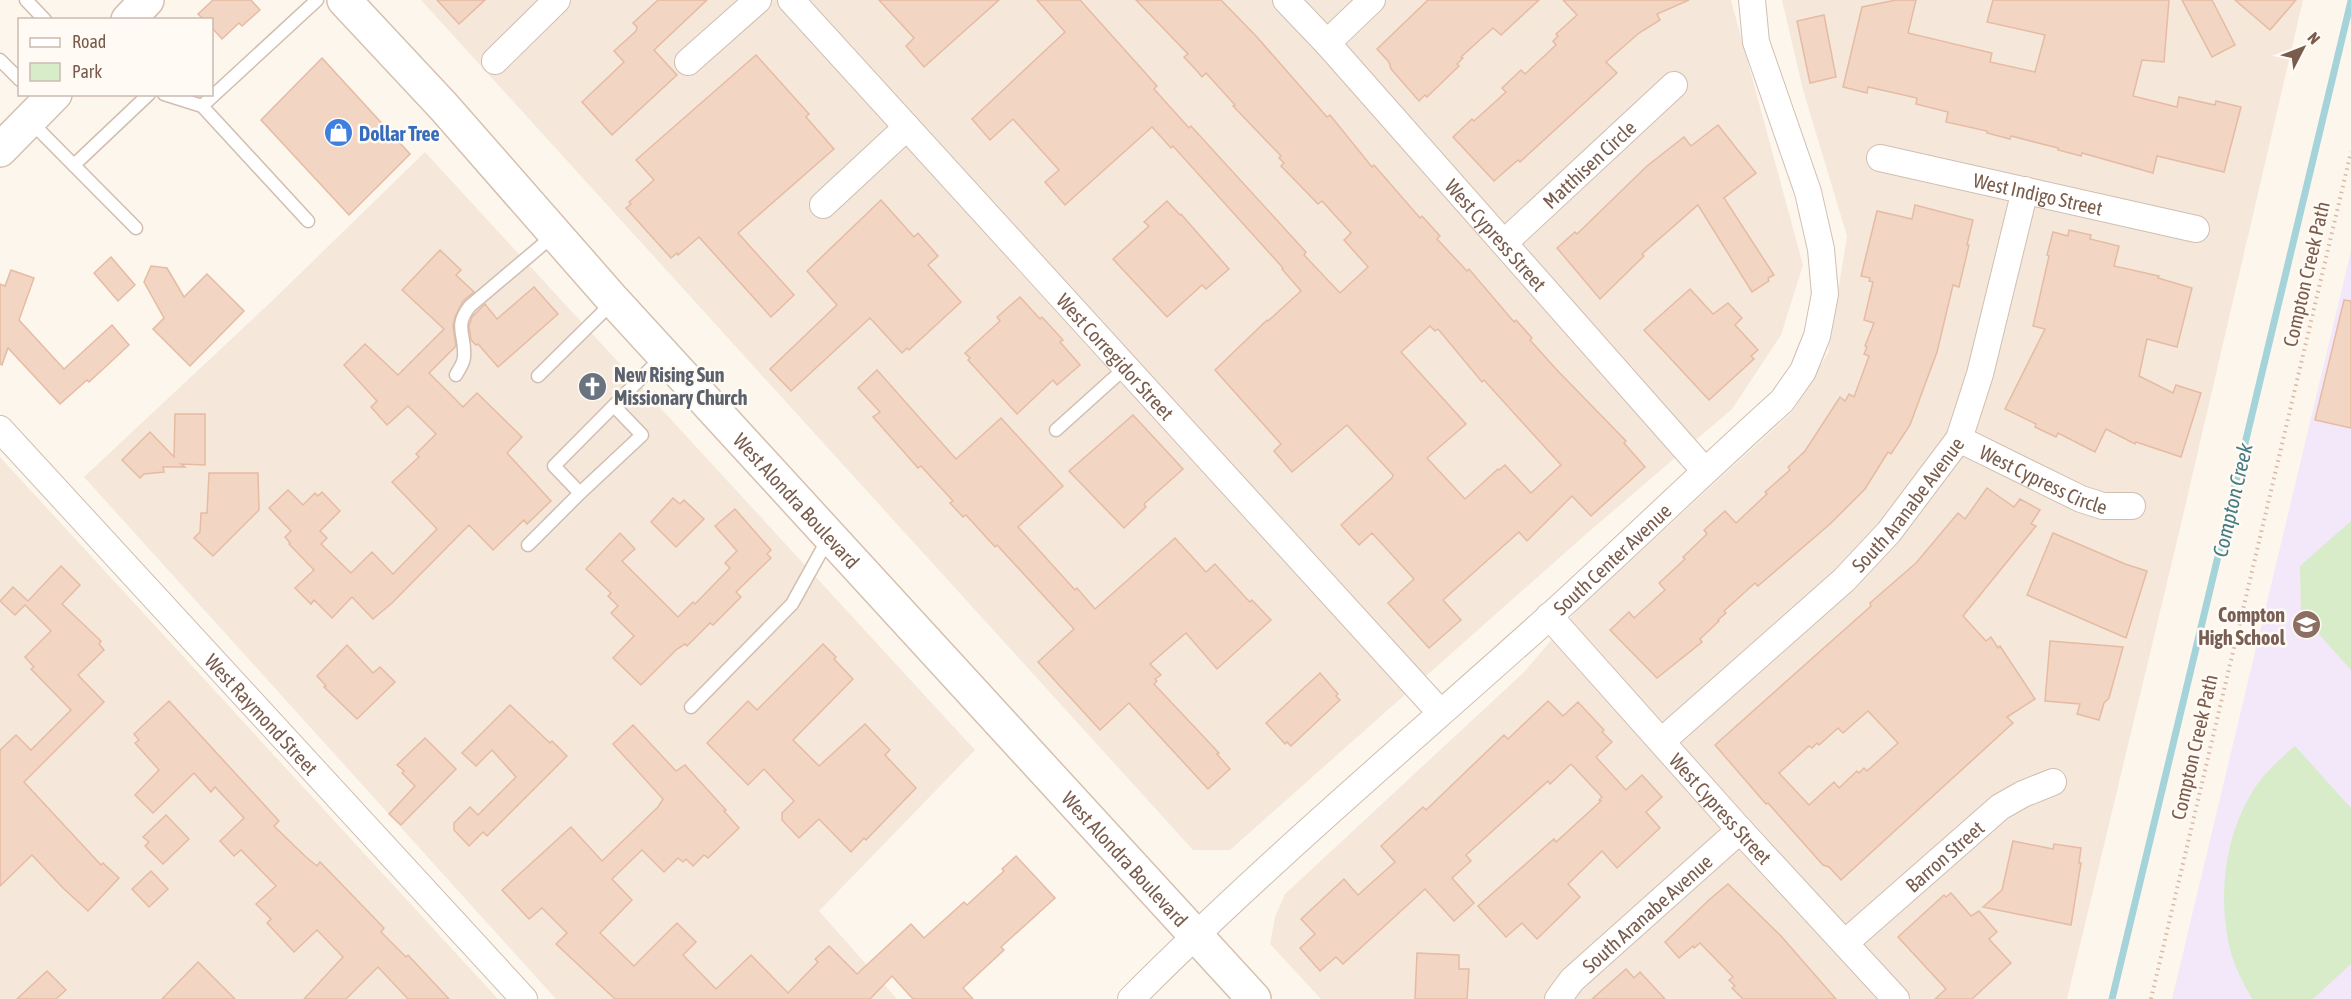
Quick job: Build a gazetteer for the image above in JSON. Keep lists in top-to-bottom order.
{
  "streets": {
    "main road": ["West Alondra Boulevard"],
    "street": [
      "Matthisen Circle",
      "West Indigo Street",
      "West Cypress Street",
      "West Corregidor Street",
      "West Cypress Circle",
      "South Aranabe Avenue",
      "South Center Avenue",
      "West Raymond Street",
      "Barron Street"
    ],
    "path": ["Compton Creek Path"]
  },
  "crossings": [
    ["Matthisen Circle", "West Cypress Street"],
    ["West Indigo Street", "South Aranabe Avenue"],
    ["West Cypress Street", "South Aranabe Avenue"],
    ["West Cypress Street", "South Center Avenue"],
    ["West Cypress Street", "Barron Street"],
    ["West Corregidor Street", "South Center Avenue"],
    ["West Cypress Circle", "South Aranabe Avenue"],
    ["West Alondra Boulevard", "South Center Avenue"]
  ],
  "water": ["Compton Creek"],
  "places": {
    "shop": ["Dollar Tree"],
    "church": ["New Rising Sun Missionary Church"],
    "school or university": ["Compton High School"]
  },
  "legend": ["Road", "Park"],
  "north": "top right"
}
